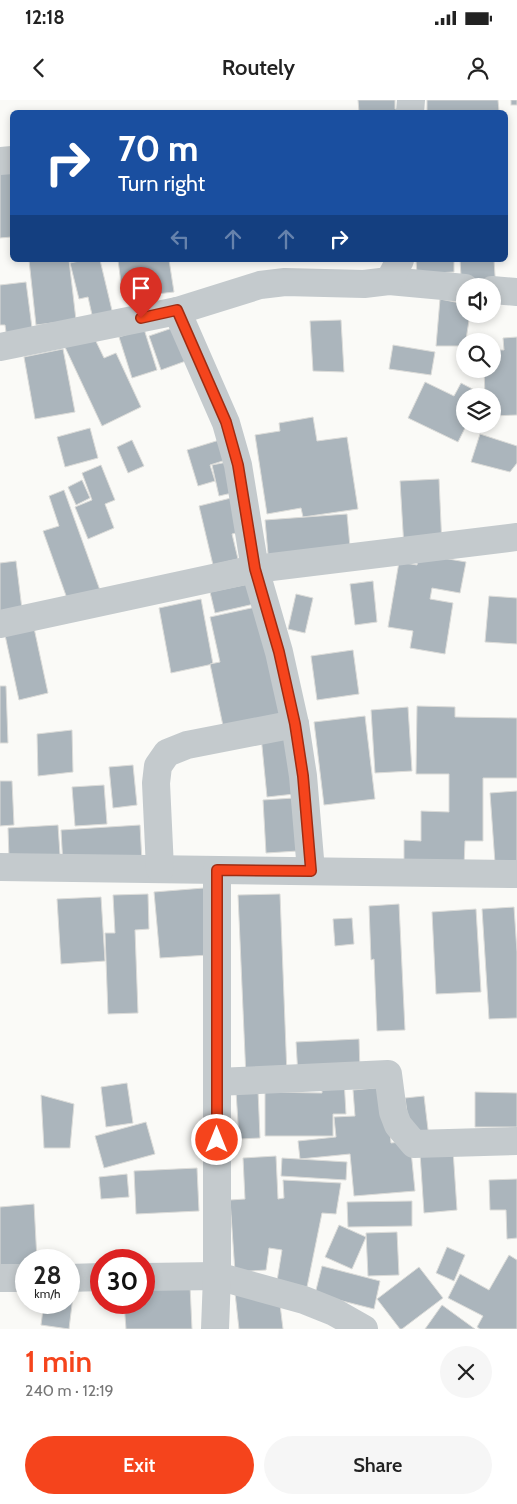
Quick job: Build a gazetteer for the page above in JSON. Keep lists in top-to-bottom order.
{
  "page": {
    "status": "12:18",
    "header": "Routely",
    "turn": ["70 m", "Turn right"],
    "speed": "28 km/h",
    "limit": "30",
    "heading": ["1 min", "240 m · 12:19"],
    "buttons": ["Exit", "Share"]
  }
}
